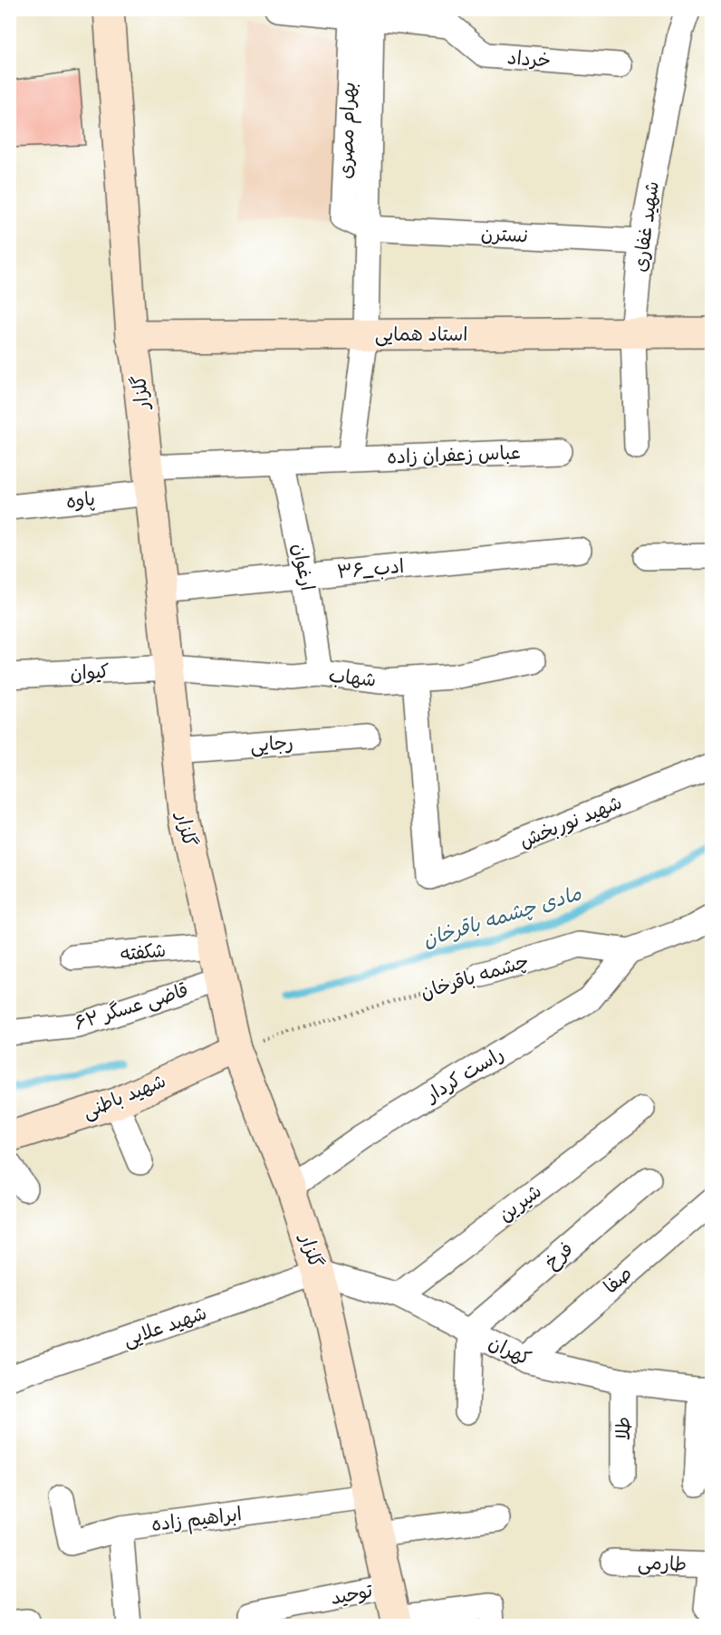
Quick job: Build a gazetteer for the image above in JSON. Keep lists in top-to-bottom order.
{
  "streets": {
    "main road": ["استاد همایی", "گلزار", "شهید باطنی"],
    "street": [
      "خرداد",
      "بهرام مصری",
      "شهید غفاری",
      "نسترن",
      "عباس زعفران زاده",
      "پاوه",
      "ارغوان",
      "۳۶_ادب",
      "کیوان",
      "شهاب",
      "رجایی",
      "شهید نوربخش",
      "شکفته",
      "چشمه باقرخان",
      "قاضی عسگر ۶۲",
      "راست کردار",
      "شیرین",
      "فرخ",
      "صفا",
      "شهید علایی",
      "کهران",
      "طلا",
      "ابراهیم زاده",
      "طارمی",
      "توحید"
    ]
  },
  "crossings": [
    ["بهرام مصری", "نسترن"],
    ["بهرام مصری", "استاد همایی"],
    ["شهید غفاری", "نسترن"],
    ["شهید غفاری", "استاد همایی"],
    ["استاد همایی", "گلزار"],
    ["گلزار", "عباس زعفران زاده"],
    ["گلزار", "پاوه"],
    ["گلزار", "۳۶_ادب"],
    ["گلزار", "کیوان"],
    ["گلزار", "شهاب"],
    ["گلزار", "رجایی"],
    ["گلزار", "شکفته"],
    ["گلزار", "چشمه باقرخان"],
    ["گلزار", "قاضی عسگر ۶۲"],
    ["گلزار", "راست کردار"],
    ["گلزار", "شهید باطنی"],
    ["گلزار", "شهید علایی"],
    ["گلزار", "کهران"],
    ["گلزار", "ابراهیم زاده"],
    ["گلزار", "توحید"],
    ["عباس زعفران زاده", "پاوه"],
    ["عباس زعفران زاده", "ارغوان"],
    ["ارغوان", "۳۶_ادب"],
    ["ارغوان", "شهاب"],
    ["کیوان", "شهاب"],
    ["شهاب", "شهید نوربخش"],
    ["چشمه باقرخان", "راست کردار"],
    ["چشمه باقرخان", "شهید باطنی"],
    ["شیرین", "کهران"],
    ["فرخ", "کهران"],
    ["صفا", "کهران"],
    ["شهید علایی", "کهران"],
    ["کهران", "طلا"]
  ],
  "water": ["مادی چشمه باقرخان"]
}
